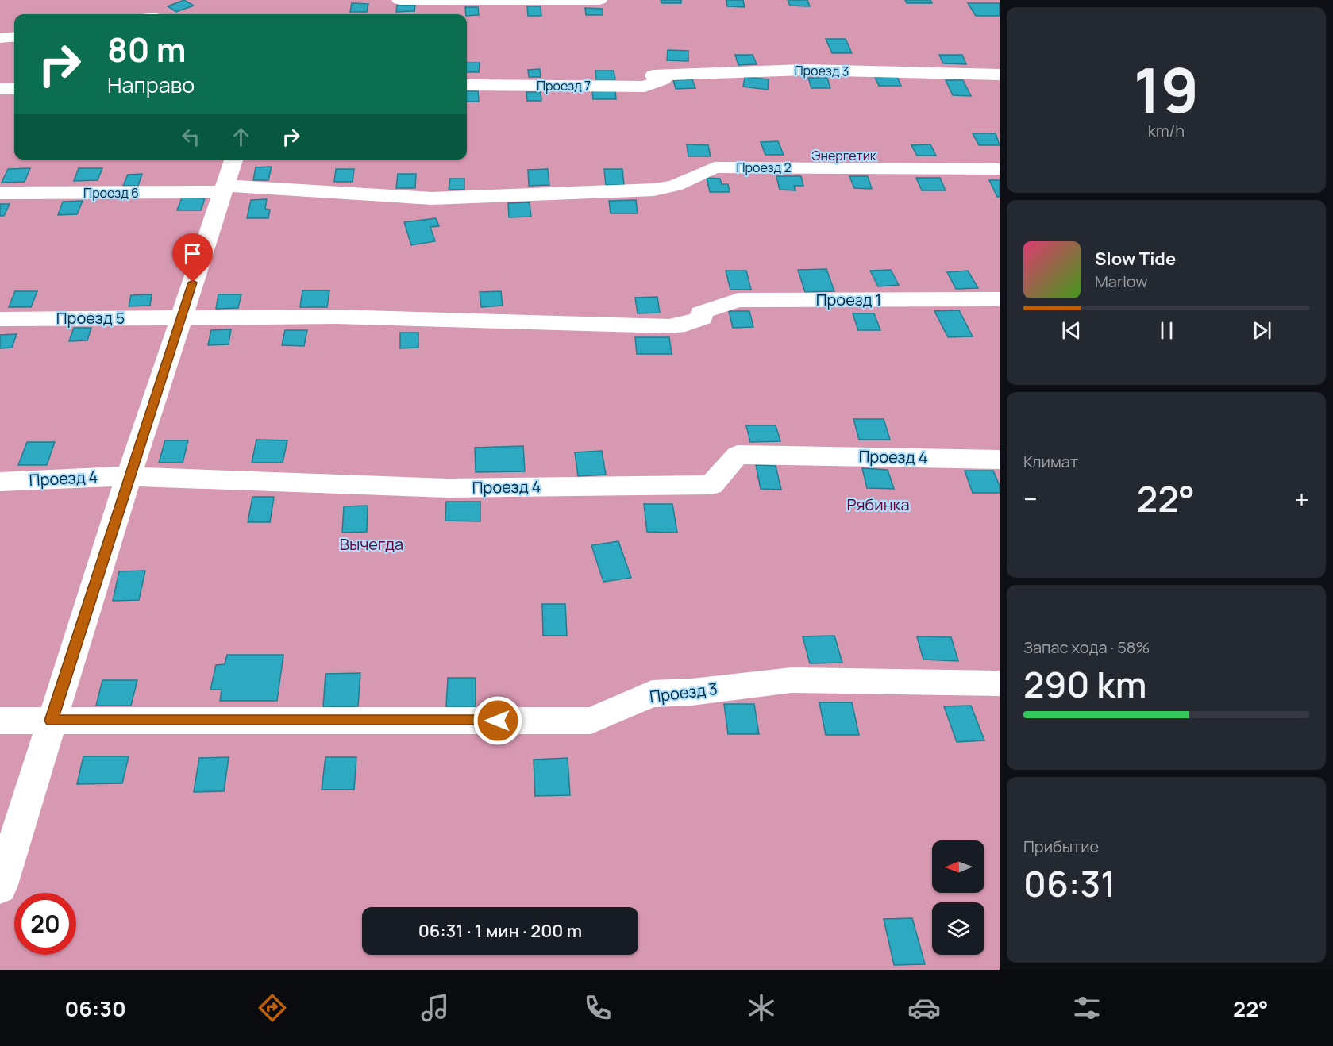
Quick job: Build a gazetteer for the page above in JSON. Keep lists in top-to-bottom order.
{
  "streets": {
    "street": [
      "Проезд 3",
      "Проезд 7",
      "Проезд 2",
      "Проезд 6",
      "Проезд 1",
      "Проезд 5",
      "Проезд 4"
    ]
  },
  "crossings": [
    ["Проезд 3", "Проезд 7"],
    ["Проезд 2", "Проезд 6"],
    ["Проезд 1", "Проезд 5"]
  ],
  "parks": ["Энергетик", "Рябинка", "Вычегда"],
  "north": "left",
  "page": {
    "tile": [
      ["19", "km/h"],
      "Климат",
      ["Запас хода · 58%", "290 km"],
      ["Прибытие", "06:31"]
    ],
    "turn": ["80 m", "Направо"],
    "song": ["Slow Tide", "Marlow"],
    "heat": ["−", "22°", "+"],
    "limit": "20",
    "trip": "06:31 · 1 мин · 200 m",
    "tabs": ["06:30", "22°"]
  }
}
